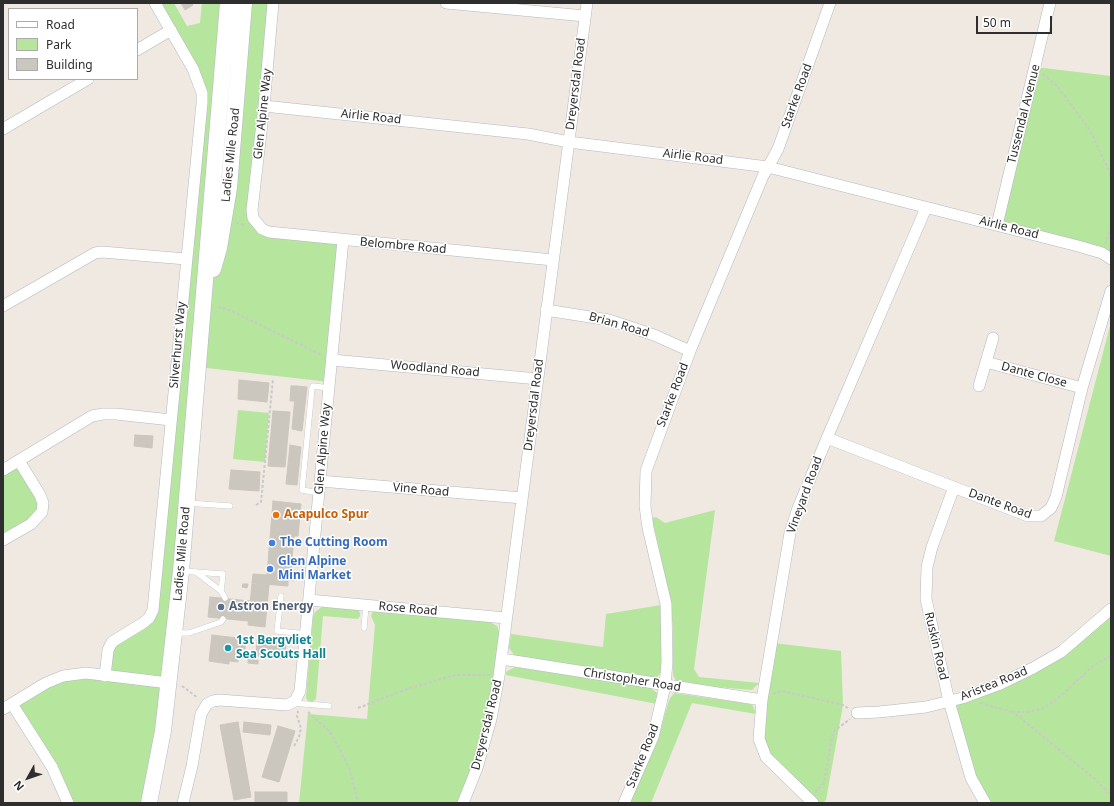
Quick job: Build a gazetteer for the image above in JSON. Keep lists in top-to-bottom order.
{
  "streets": {
    "main road": ["Ladies Mile Road"],
    "street": [
      "Dreyersdal Road",
      "Starke Road",
      "Glen Alpine Way",
      "Tussendal Avenue",
      "Airlie Road",
      "Belombre Road",
      "Brian Road",
      "Silverhurst Way",
      "Woodland Road",
      "Dante Close",
      "Vine Road",
      "Vineyard Road",
      "Dante Road",
      "Rose Road",
      "Ruskin Road",
      "Christopher Road",
      "Aristea Road"
    ]
  },
  "crossings": [
    ["Dreyersdal Road", "Airlie Road"],
    ["Dreyersdal Road", "Belombre Road"],
    ["Dreyersdal Road", "Brian Road"],
    ["Dreyersdal Road", "Woodland Road"],
    ["Dreyersdal Road", "Vine Road"],
    ["Dreyersdal Road", "Rose Road"],
    ["Dreyersdal Road", "Christopher Road"],
    ["Starke Road", "Airlie Road"],
    ["Starke Road", "Brian Road"],
    ["Starke Road", "Christopher Road"],
    ["Glen Alpine Way", "Airlie Road"],
    ["Glen Alpine Way", "Belombre Road"],
    ["Glen Alpine Way", "Woodland Road"],
    ["Glen Alpine Way", "Vine Road"],
    ["Glen Alpine Way", "Rose Road"],
    ["Tussendal Avenue", "Airlie Road"],
    ["Airlie Road", "Vineyard Road"],
    ["Dante Close", "Dante Road"],
    ["Vineyard Road", "Dante Road"],
    ["Vineyard Road", "Christopher Road"],
    ["Dante Road", "Ruskin Road"],
    ["Ruskin Road", "Aristea Road"]
  ],
  "places": [
    "Acapulco Spur",
    "The Cutting Room",
    "Glen Alpine Mini Market",
    "Astron Energy",
    "1st Bergvliet Sea Scouts Hall"
  ],
  "legend": ["Road", "Park", "Building"],
  "scale_bar": "50 m",
  "north": "bottom left"
}
